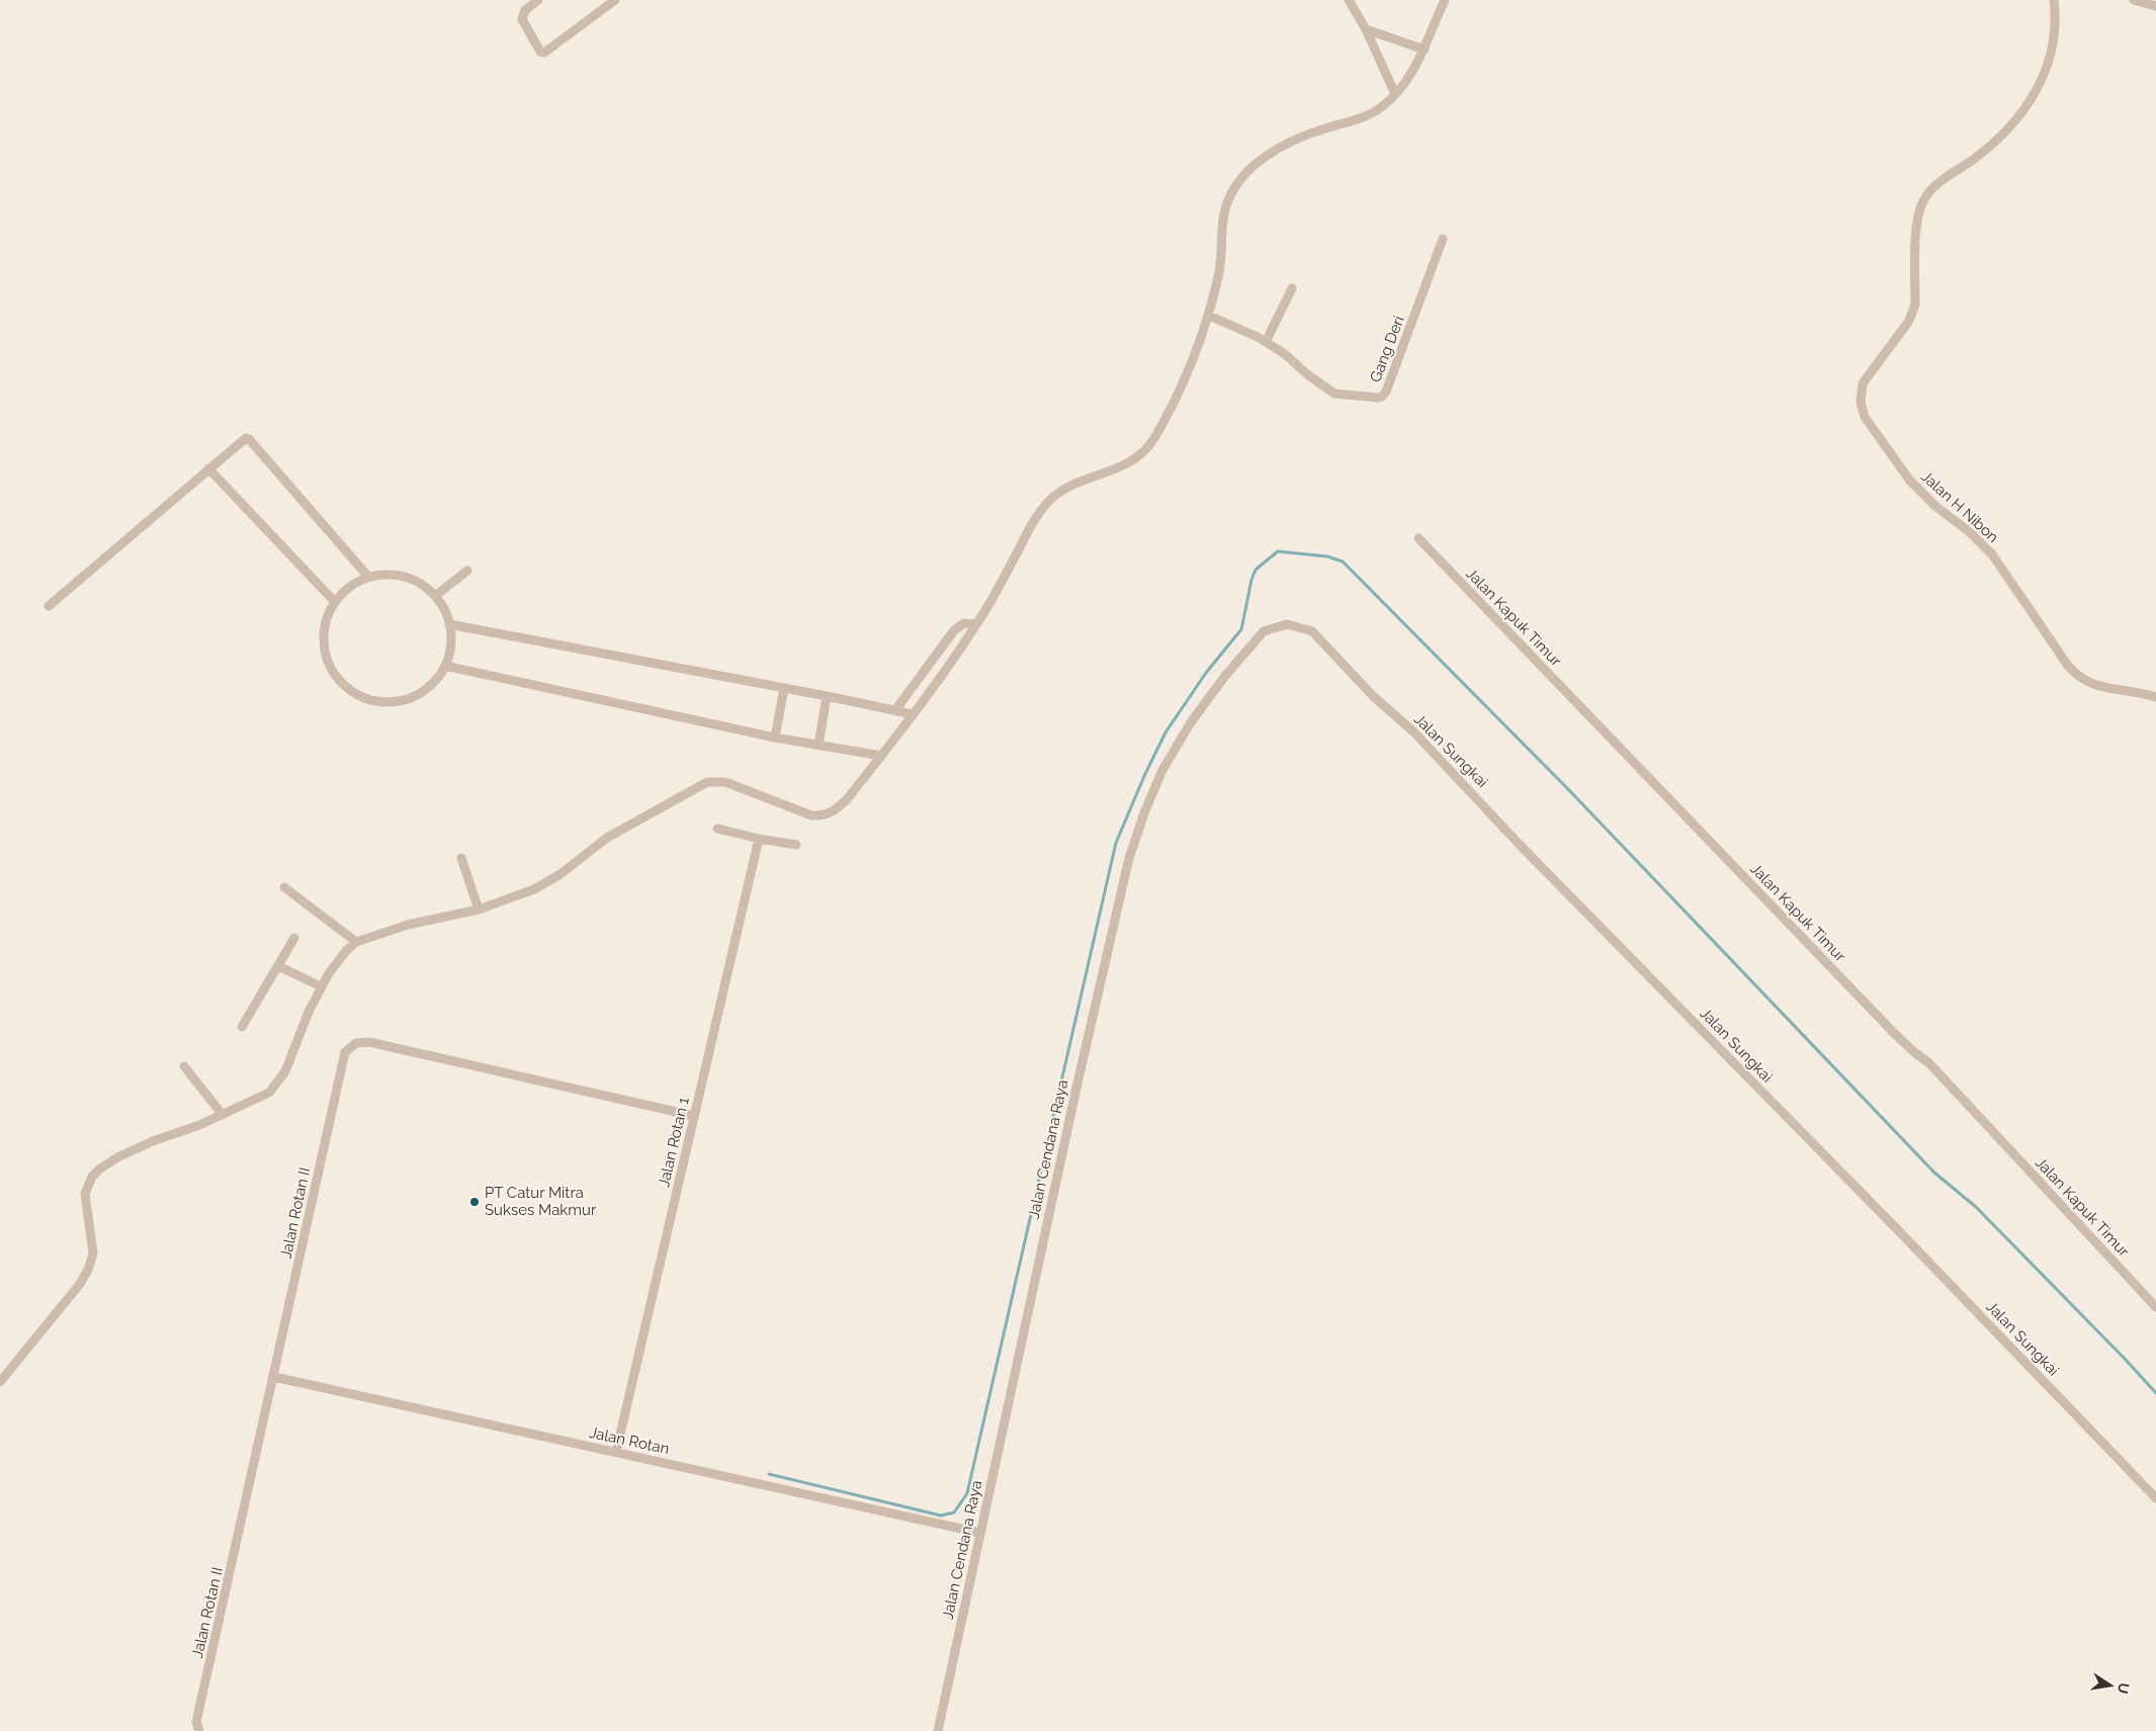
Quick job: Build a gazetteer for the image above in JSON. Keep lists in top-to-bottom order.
{
  "streets": {
    "street": [
      "Gang Deri",
      "Jalan H Nibon",
      "Jalan Kapuk Timur",
      "Jalan Sungkai",
      "Jalan Rotan 1",
      "Jalan Cendana Raya",
      "Jalan Rotan II",
      "Jalan Rotan"
    ]
  },
  "crossings": [
    ["Jalan Sungkai", "Jalan Cendana Raya"],
    ["Jalan Rotan 1", "Jalan Rotan II"],
    ["Jalan Rotan 1", "Jalan Rotan"],
    ["Jalan Cendana Raya", "Jalan Rotan"],
    ["Jalan Rotan II", "Jalan Rotan"]
  ],
  "places": ["PT Catur Mitra Sukses Makmur"],
  "north": "right"
}
